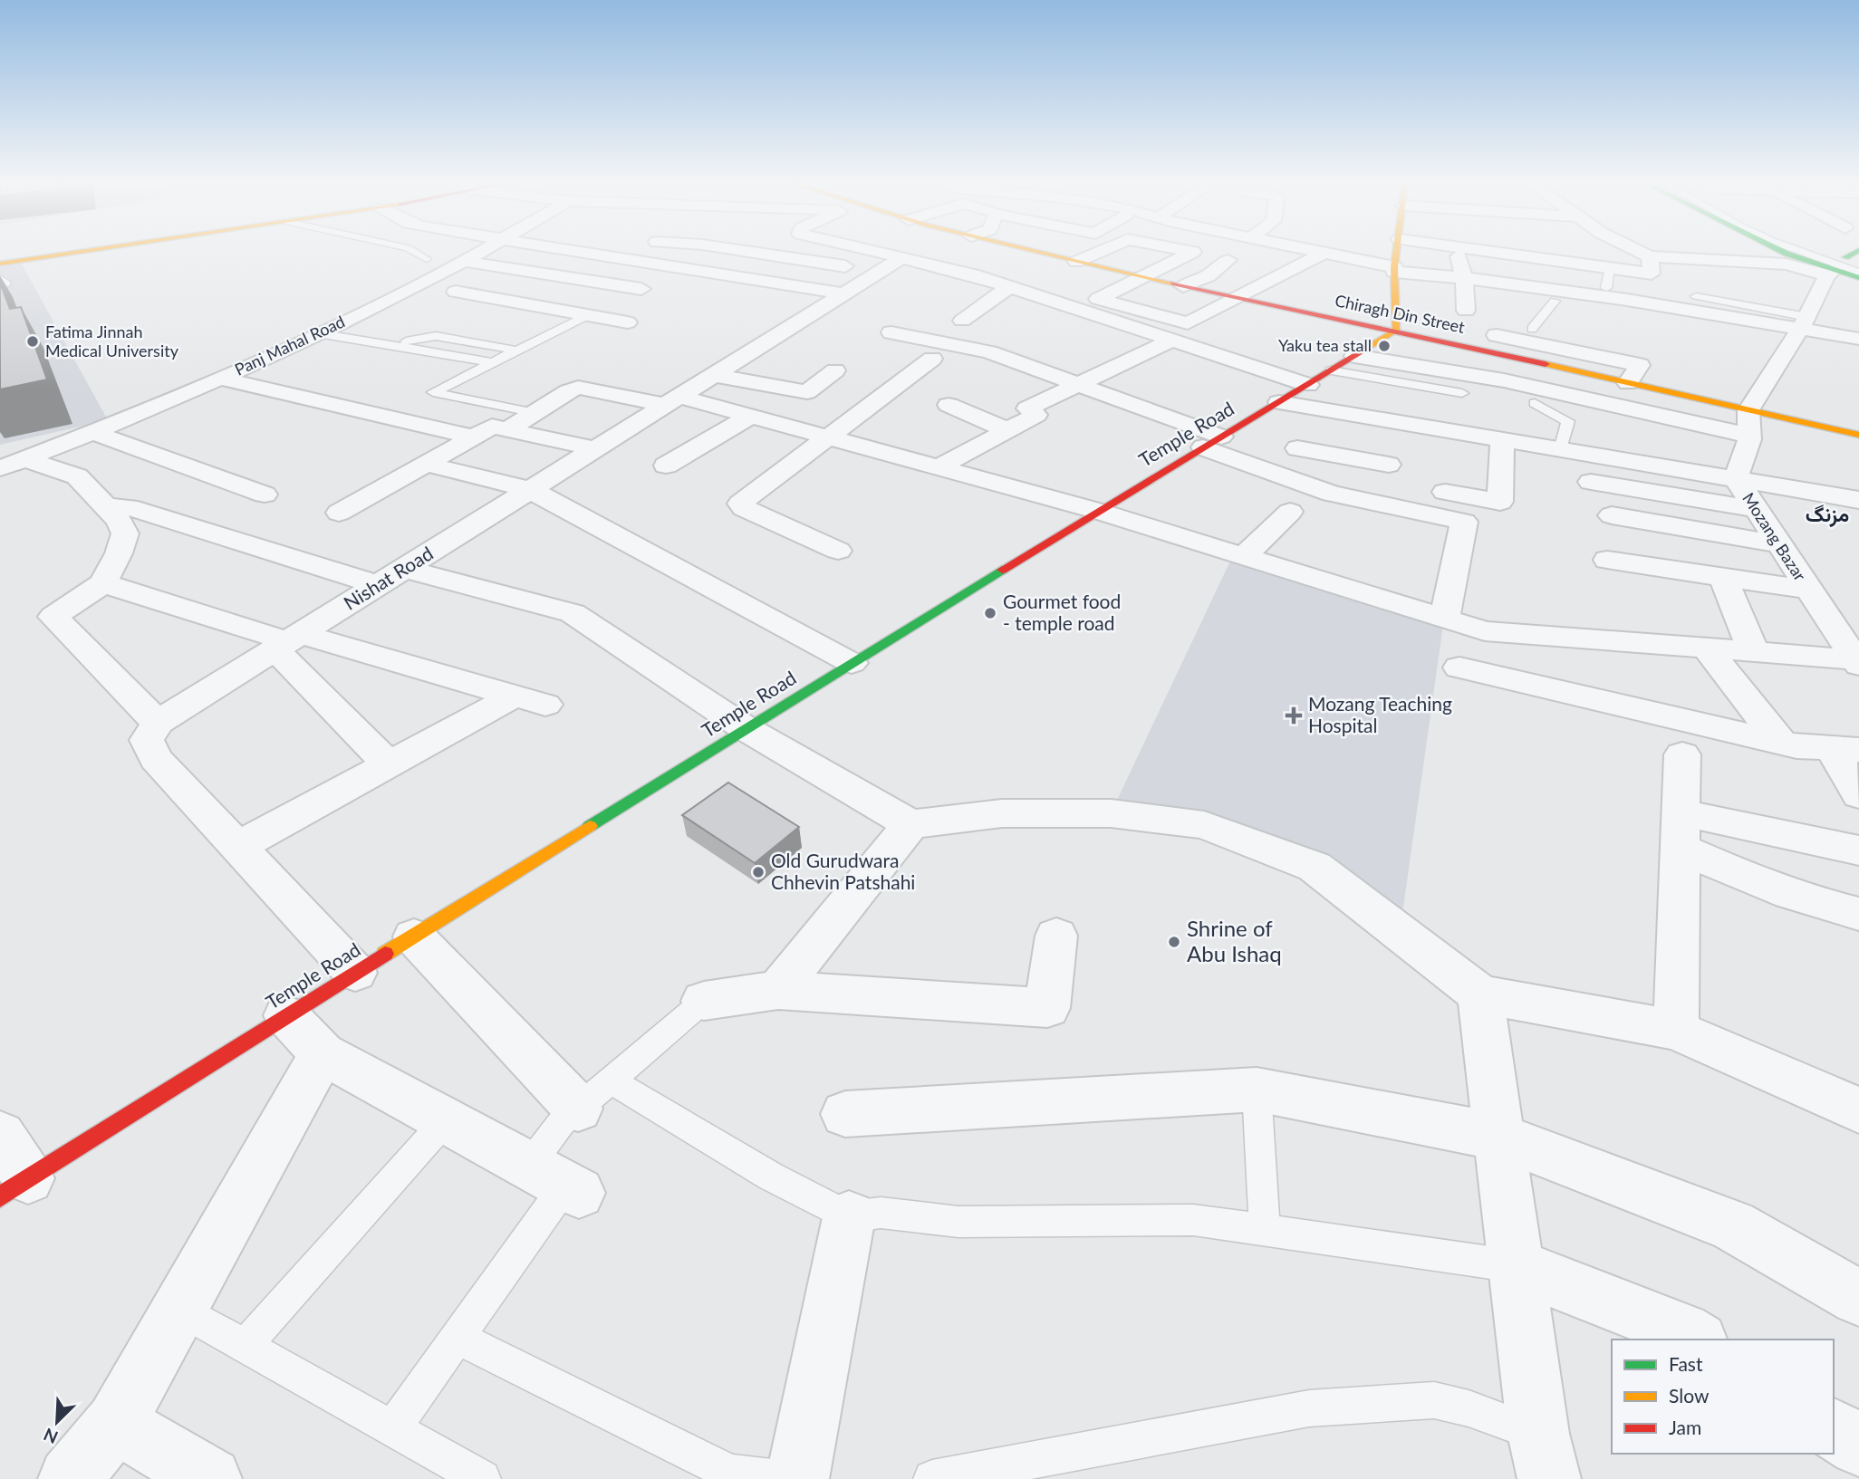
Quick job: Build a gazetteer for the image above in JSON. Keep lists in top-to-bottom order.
{
  "streets": {
    "street": [
      "Chiragh Din Street",
      "Panj Mahal Road",
      "Temple Road",
      "Mozang Bazar",
      "Nishat Road"
    ]
  },
  "crossings": [
    ["Chiragh Din Street", "Temple Road"],
    ["Chiragh Din Street", "Mozang Bazar"]
  ],
  "districts": ["مزنگ"],
  "places": {
    "other": [
      "Fatima Jinnah Medical University",
      "Yaku tea stall",
      "Gourmet food - temple road",
      "Old Gurudwara Chhevin Patshahi",
      "Shrine of Abu Ishaq"
    ],
    "health": ["Mozang Teaching Hospital"]
  },
  "legend": ["Fast", "Slow", "Jam"],
  "north": "bottom left"
}
